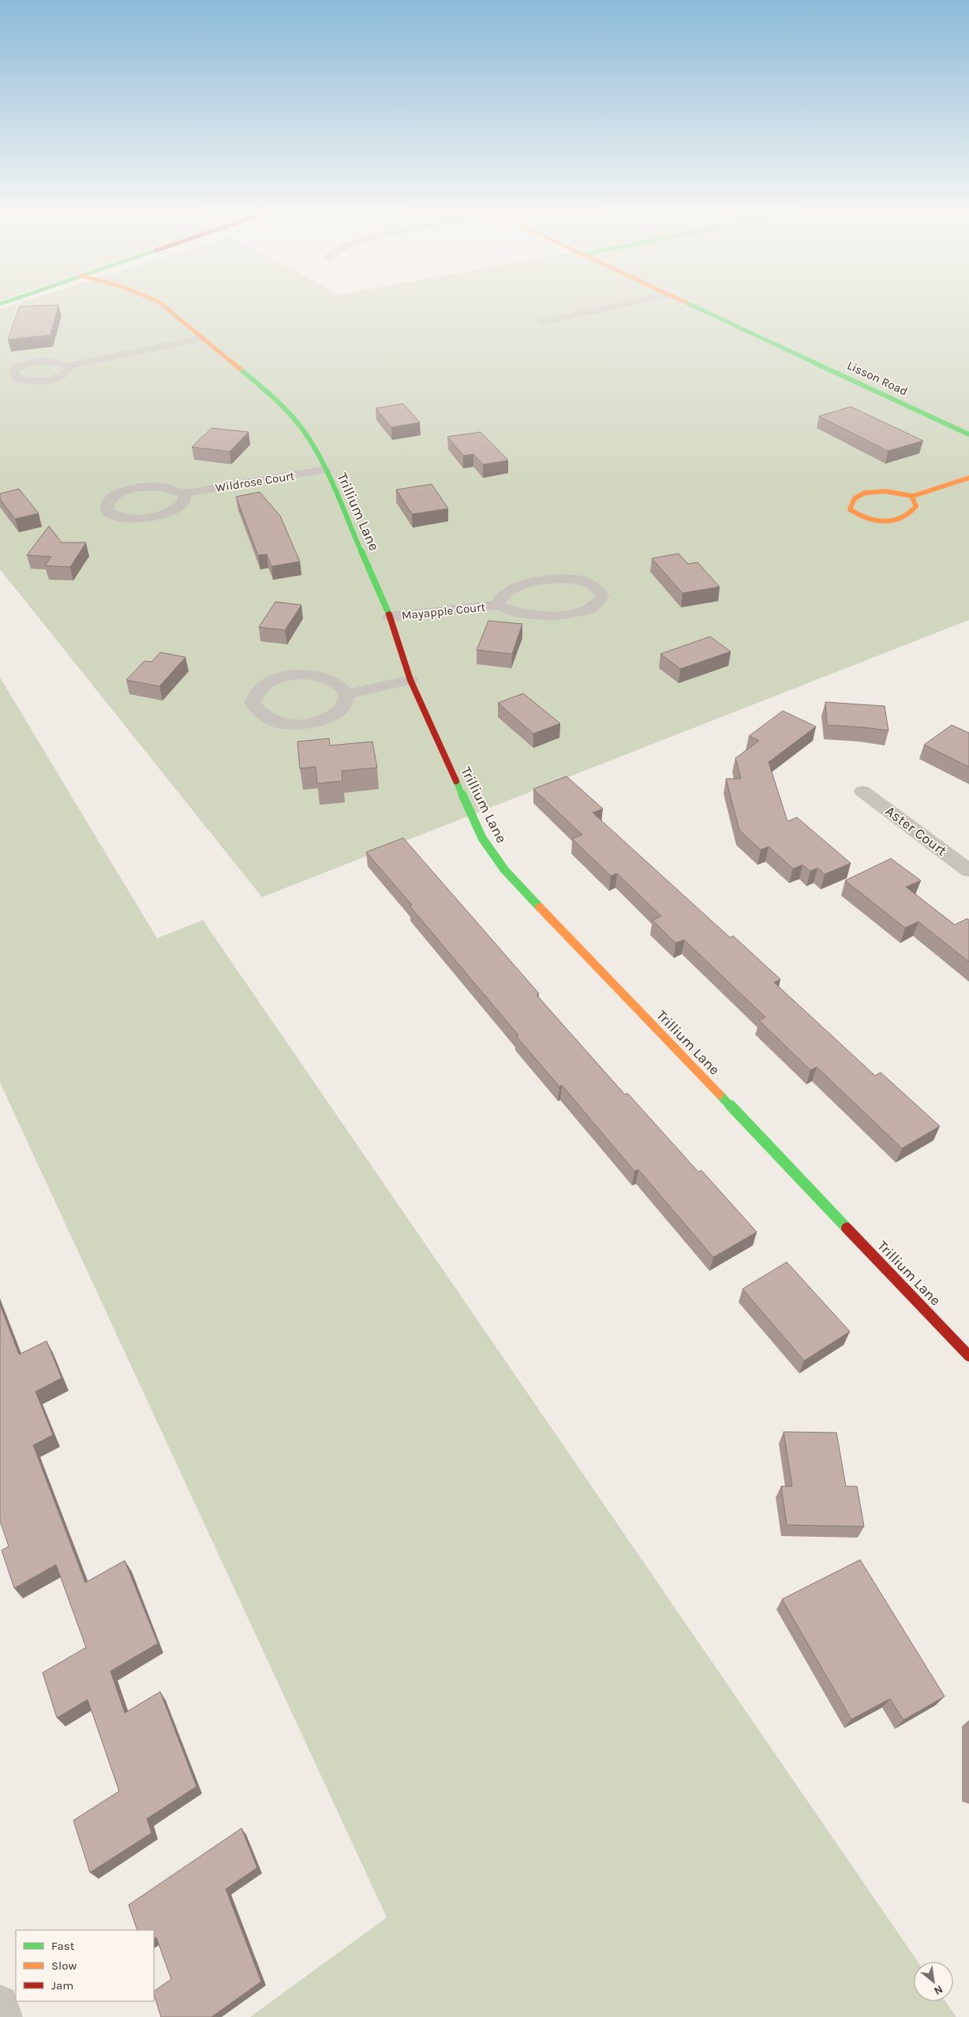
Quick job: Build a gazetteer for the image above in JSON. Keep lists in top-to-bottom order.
{
  "streets": {
    "street": [
      "Lisson Road",
      "Wildrose Court",
      "Trillium Lane",
      "Mayapple Court",
      "Aster Court"
    ]
  },
  "crossings": [
    ["Wildrose Court", "Trillium Lane"],
    ["Trillium Lane", "Mayapple Court"]
  ],
  "legend": ["Fast", "Slow", "Jam"],
  "north": "bottom right"
}
